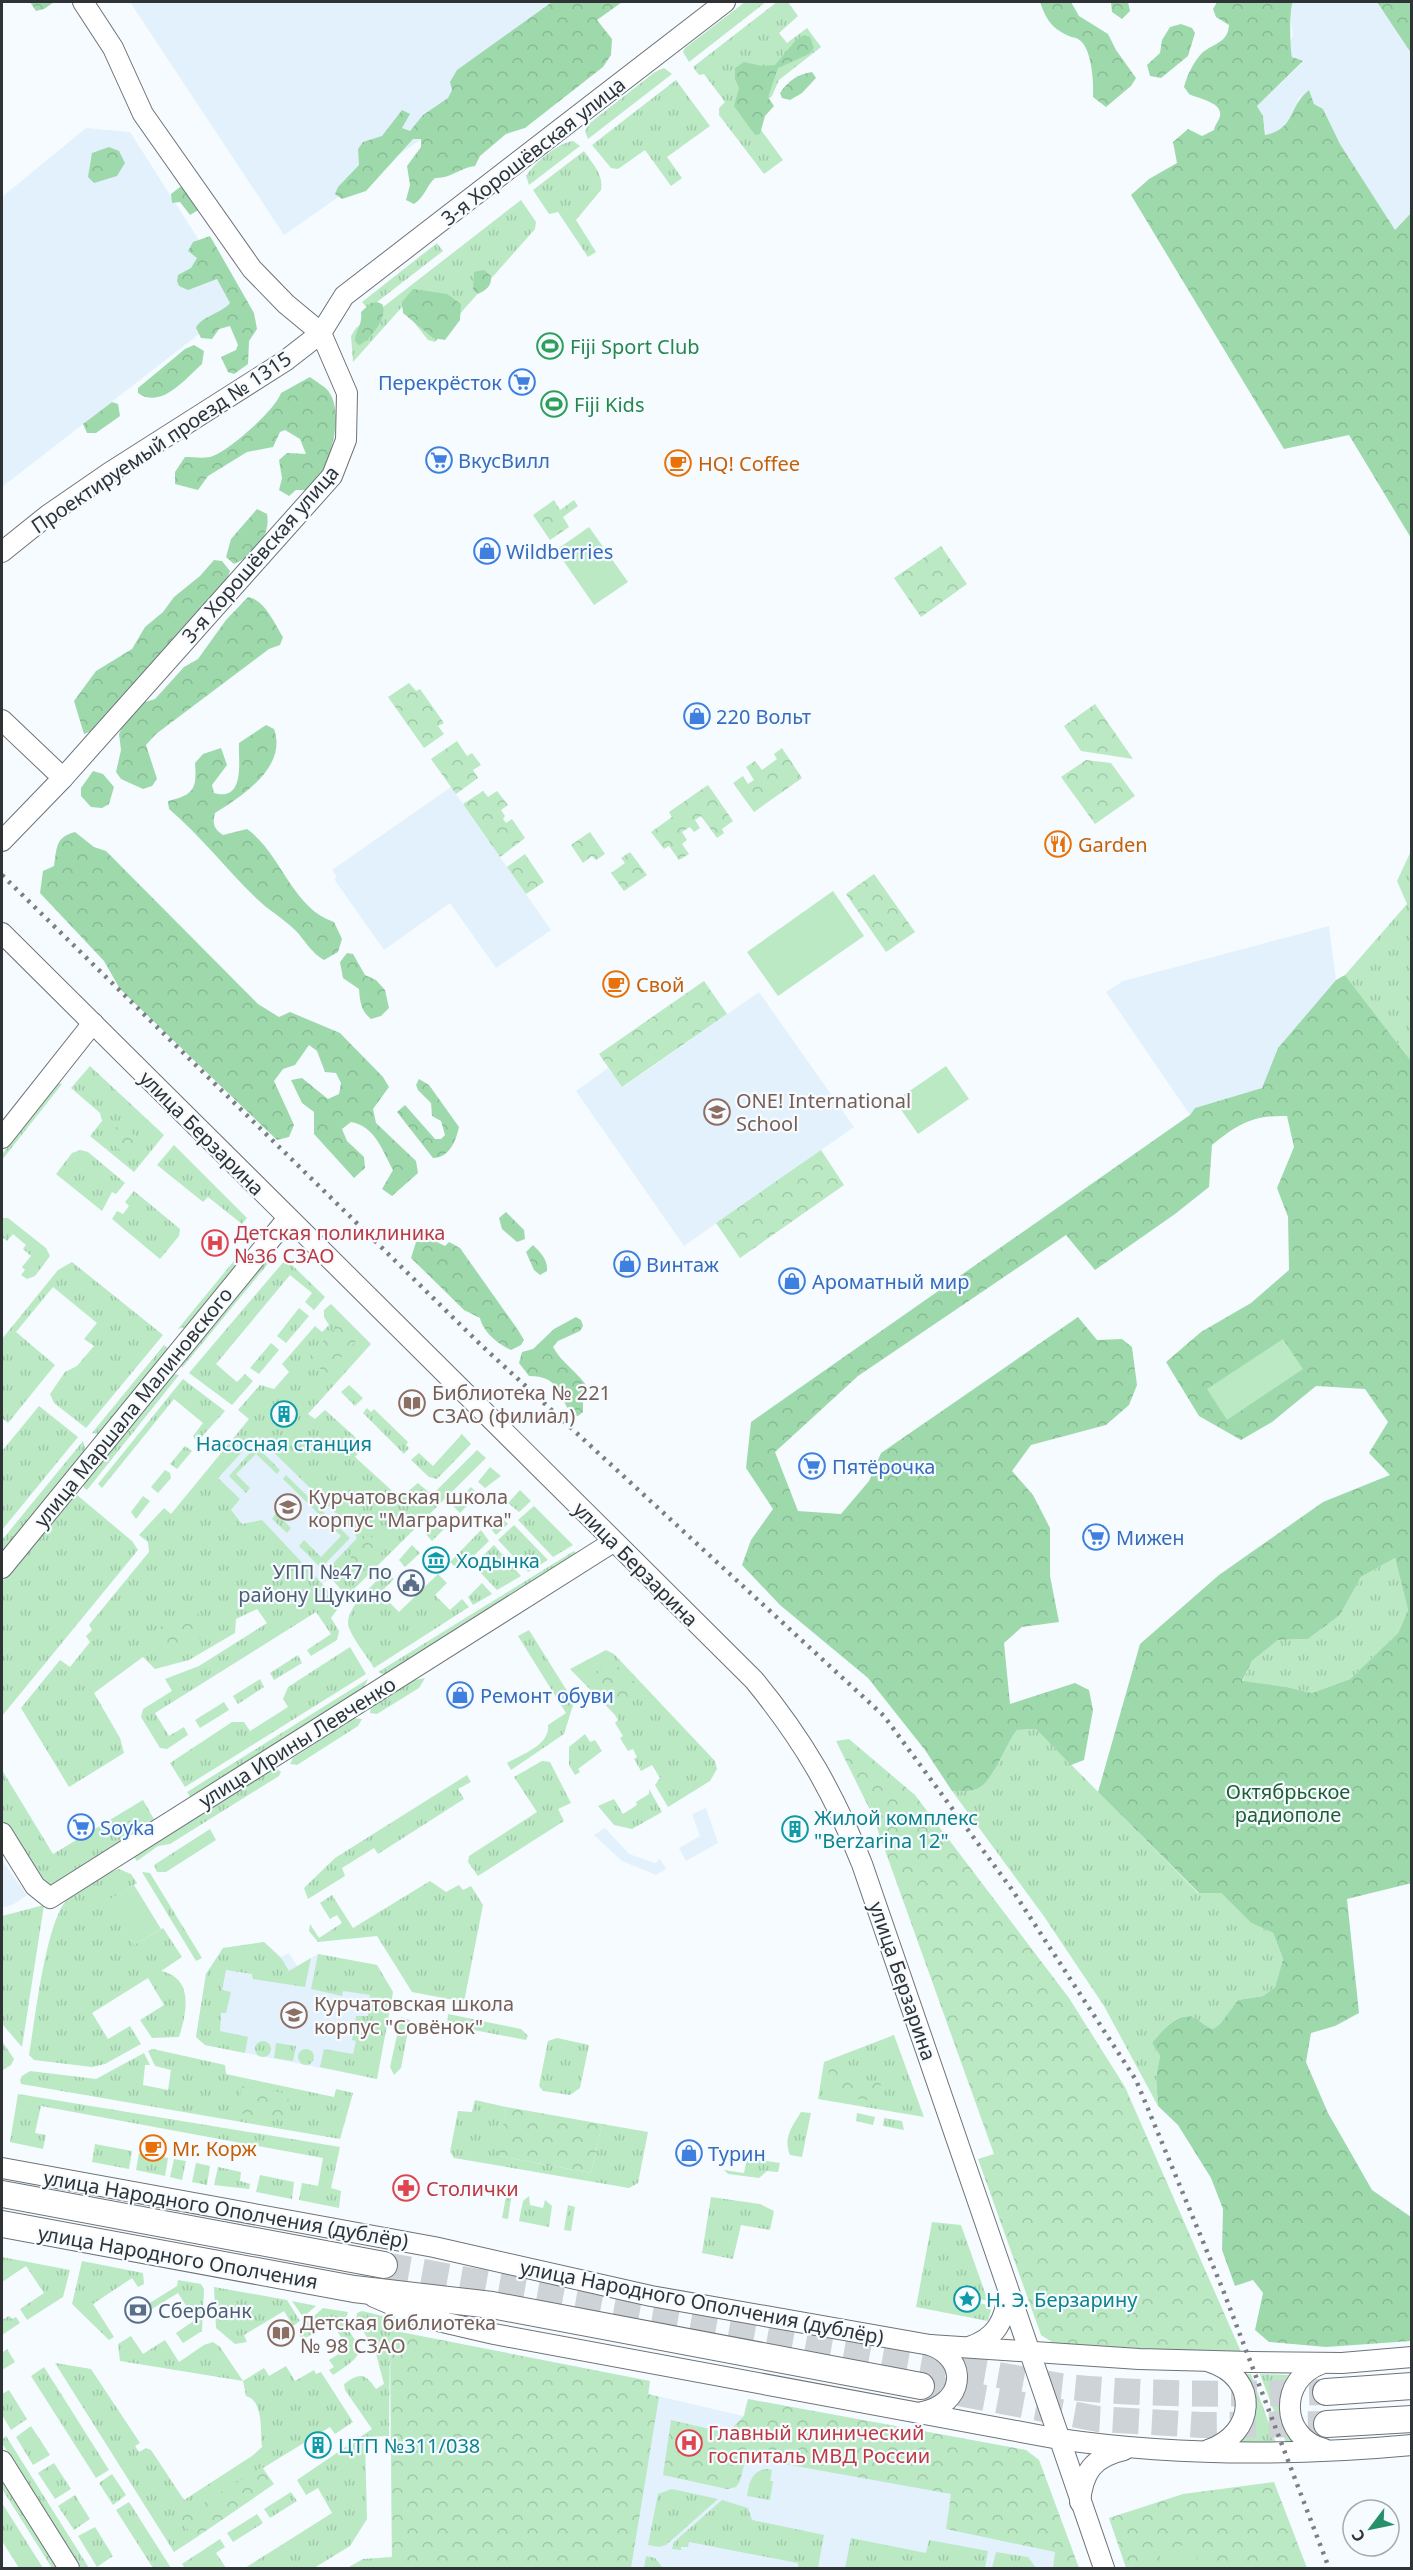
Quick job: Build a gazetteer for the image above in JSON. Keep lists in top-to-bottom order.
{
  "streets": {
    "main road": ["улица Народного Ополчения"],
    "street": [
      "3-я Хорошёвская улица",
      "Проектируемый проезд № 1315",
      "улица Берзарина",
      "улица Маршала Малиновского",
      "улица Ирины Левченко",
      "улица Народного Ополчения (дублёр)"
    ]
  },
  "crossings": [
    ["3-я Хорошёвская улица", "Проектируемый проезд № 1315"],
    ["улица Берзарина", "улица Маршала Малиновского"],
    ["улица Берзарина", "улица Ирины Левченко"],
    ["улица Берзарина", "улица Народного Ополчения (дублёр)"]
  ],
  "parks": ["Октябрьское радиополе"],
  "places": {
    "sports": ["Fiji Sport Club", "Fiji Kids"],
    "supermarket": [
      "Перекрёсток",
      "ВкусВилл",
      "Пятёрочка",
      "Мижен",
      "Soyka"
    ],
    "cafe": ["HQ! Coffee", "Свой", "Mr. Корж"],
    "shop": [
      "Wildberries",
      "220 Вольт",
      "Винтаж",
      "Ароматный мир",
      "Ремонт обуви",
      "Турин"
    ],
    "restaurant": ["Garden"],
    "school or university": ["ONE! International School", "Курчатовская школа корпус \"Маграритка\"", "Курчатовская школа корпус \"Совёнок\""],
    "hospital": ["Детская поликлиника №36 СЗАО", "Главный клинический госпиталь МВД России"],
    "library": ["Библиотека № 221 СЗАО (филиал)", "Детская библиотека № 98 СЗАО"],
    "building": ["Насосная станция", "Жилой комплекс \"Berzarina 12\"", "ЦТП №311/038"],
    "museum": ["Ходынка"],
    "public building": ["УПП №47 по району Щукино"],
    "pharmacy": ["Столички"],
    "place": ["Н. Э. Берзарину"],
    "bank": ["Сбербанк"]
  },
  "north": "bottom left"
}
